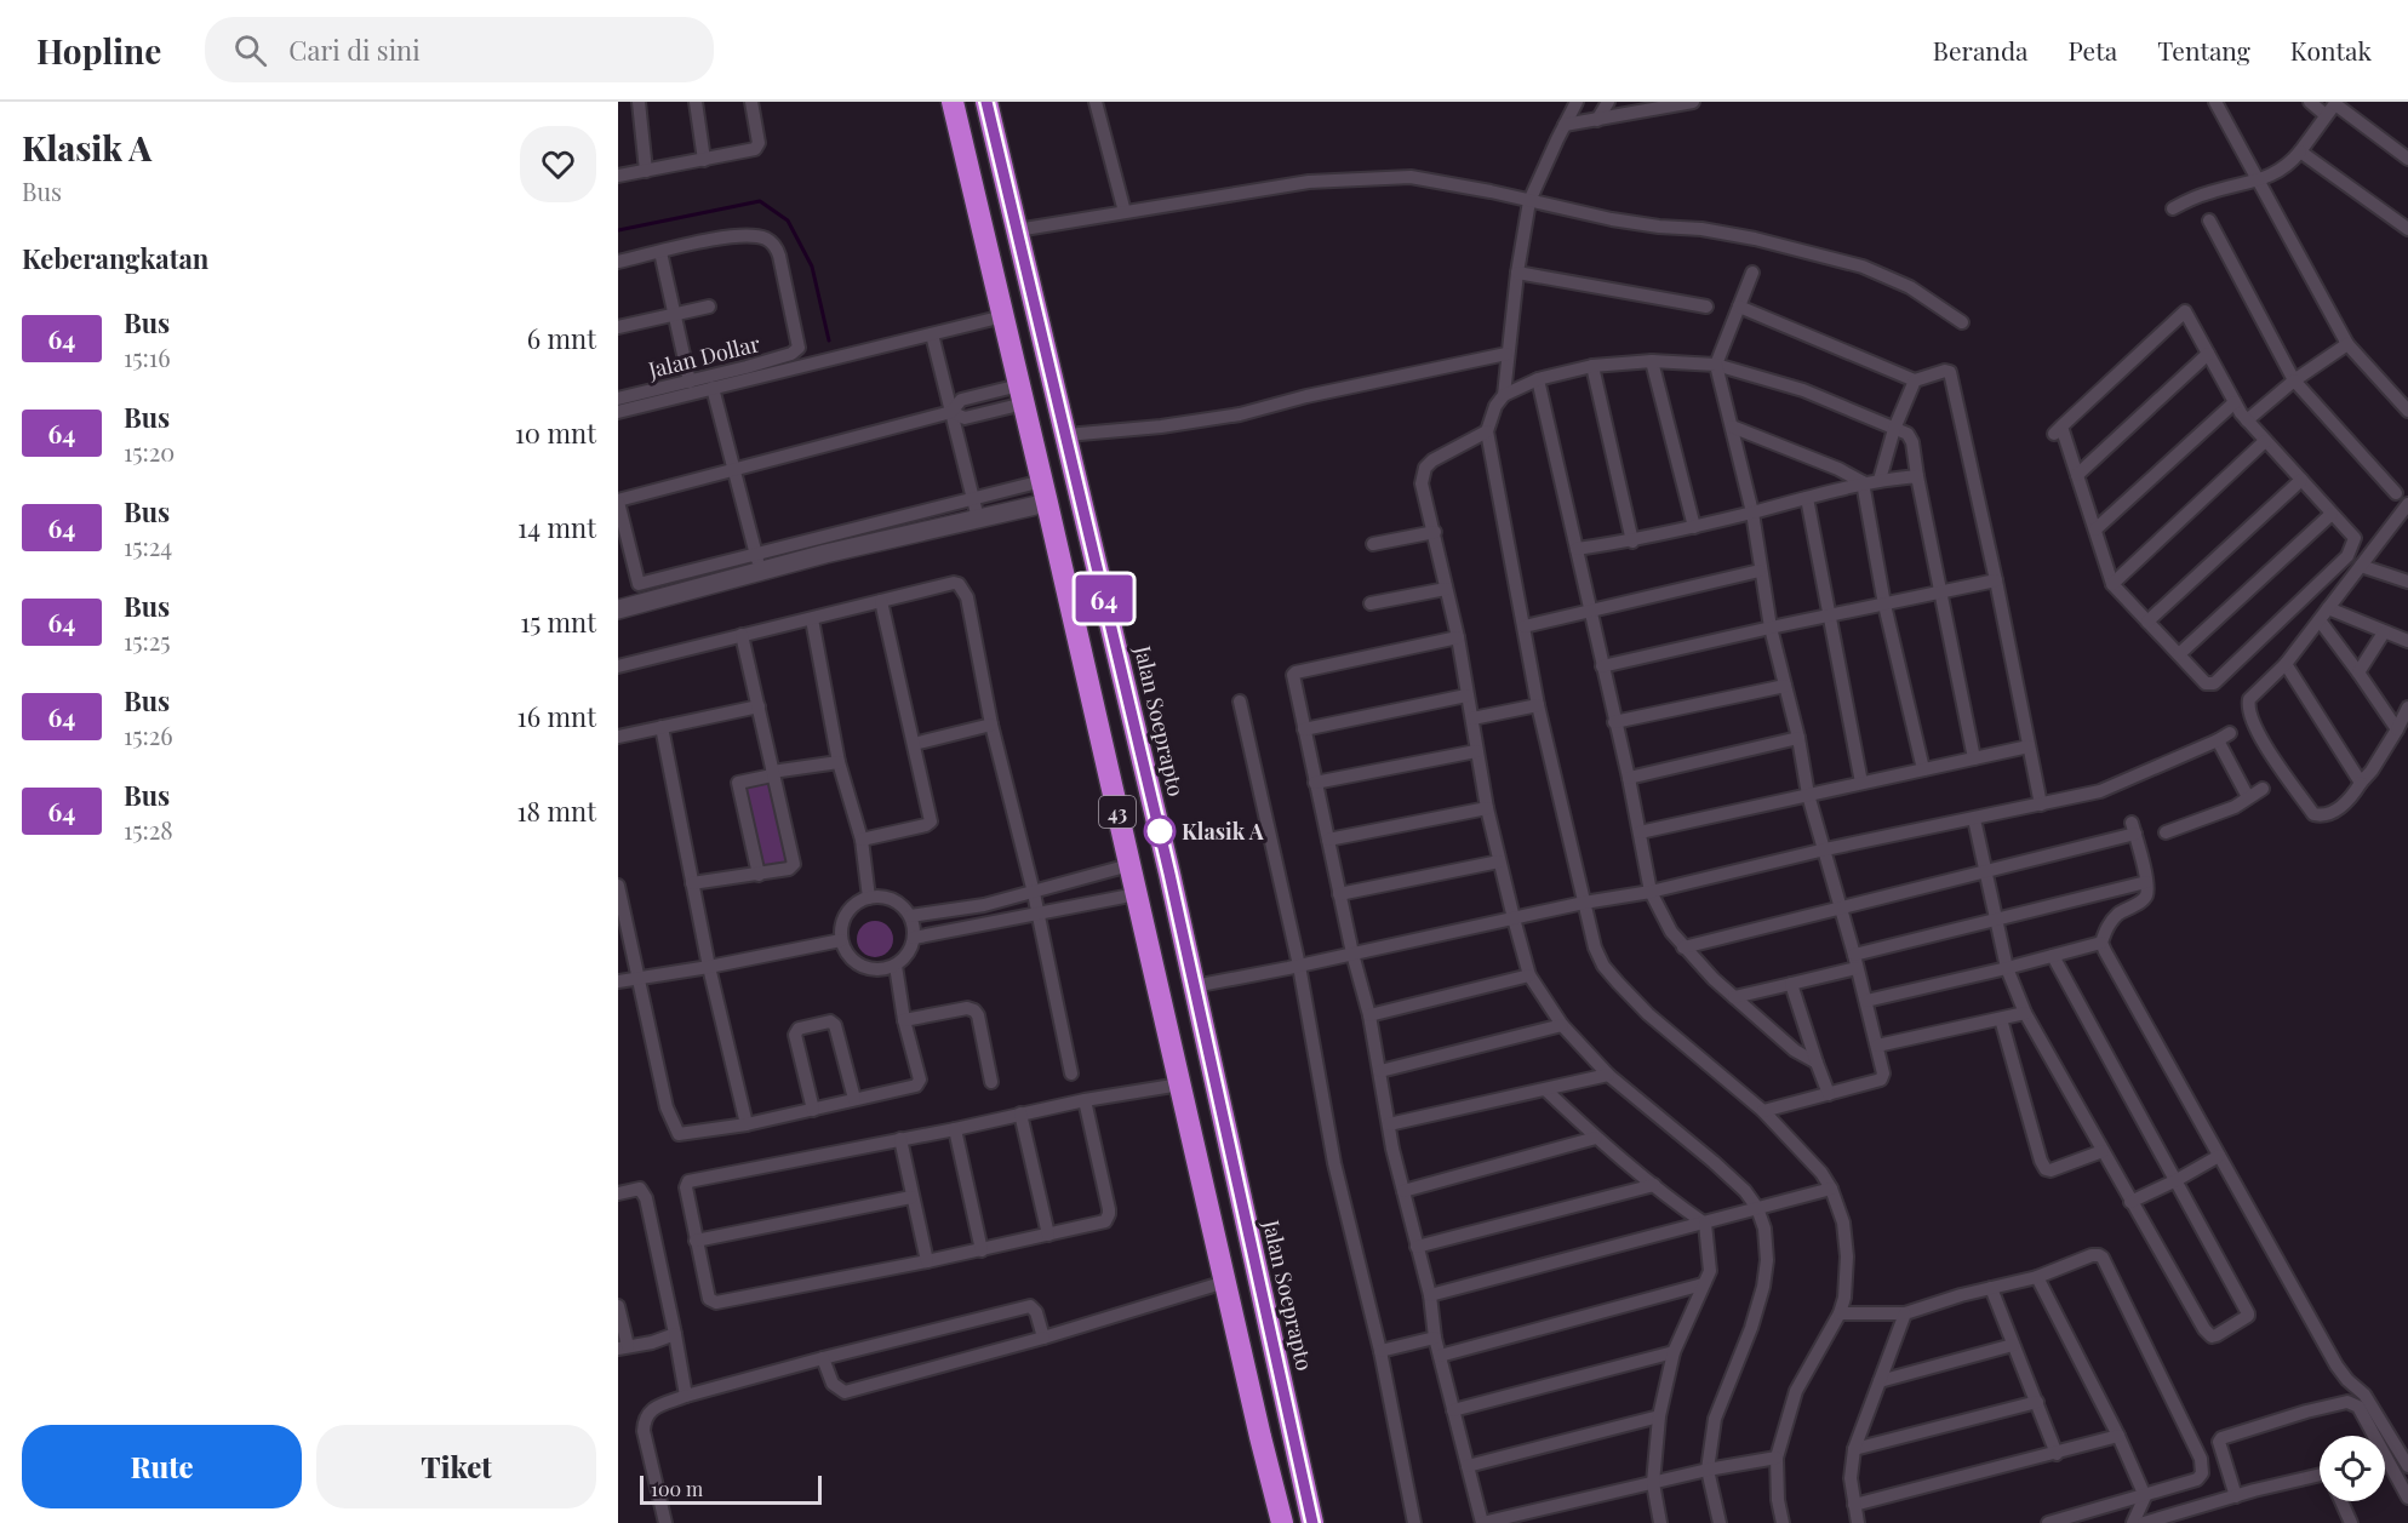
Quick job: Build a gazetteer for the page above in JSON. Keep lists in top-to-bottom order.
{
  "streets": {
    "highway": ["Jalan Soeprapto", "43"],
    "street": ["Jalan Dollar"]
  },
  "places": ["Klasik A"],
  "lines": ["bus line 64"],
  "scale_bar": "100 m",
  "page": {
    "header": "Hopline",
    "search": "Cari di sini",
    "nav": [
      "Beranda",
      "Peta",
      "Tentang",
      "Kontak"
    ],
    "heading": [
      ["Klasik A", "Bus"],
      "Keberangkatan"
    ],
    "on_map": "64",
    "list": [
      {
        "mark": "64",
        "name": "Bus",
        "note": "15:16",
        "value": "6 mnt"
      },
      {
        "mark": "64",
        "name": "Bus",
        "note": "15:20",
        "value": "10 mnt"
      },
      {
        "mark": "64",
        "name": "Bus",
        "note": "15:24",
        "value": "14 mnt"
      },
      {
        "mark": "64",
        "name": "Bus",
        "note": "15:25",
        "value": "15 mnt"
      },
      {
        "mark": "64",
        "name": "Bus",
        "note": "15:26",
        "value": "16 mnt"
      },
      {
        "mark": "64",
        "name": "Bus",
        "note": "15:28",
        "value": "18 mnt"
      }
    ],
    "buttons": ["Rute", "Tiket"],
    "scale": "100 m"
  }
}
